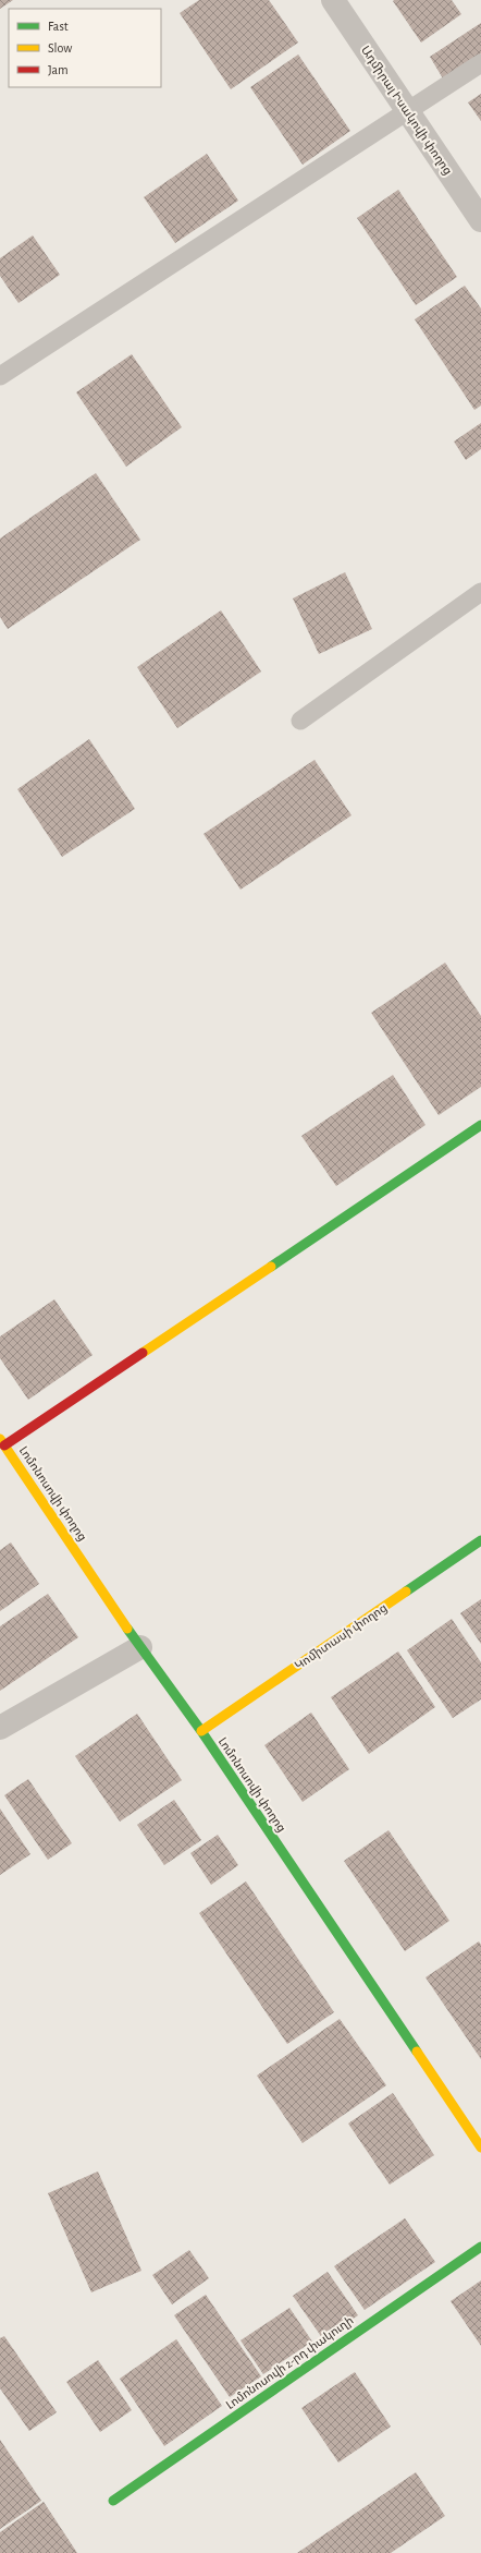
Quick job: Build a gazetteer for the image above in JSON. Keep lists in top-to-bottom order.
{
  "streets": {
    "street": [
      "Ադմիրալ Իսակովի փողոց",
      "Լոմոնոսովի փողոց",
      "Կոմիտասի փողոց",
      "Լոմոնոսովի 2-րդ փակուղի"
    ]
  },
  "crossings": [
    ["Լոմոնոսովի փողոց", "Կոմիտասի փողոց"]
  ],
  "legend": ["Fast", "Slow", "Jam"]
}
